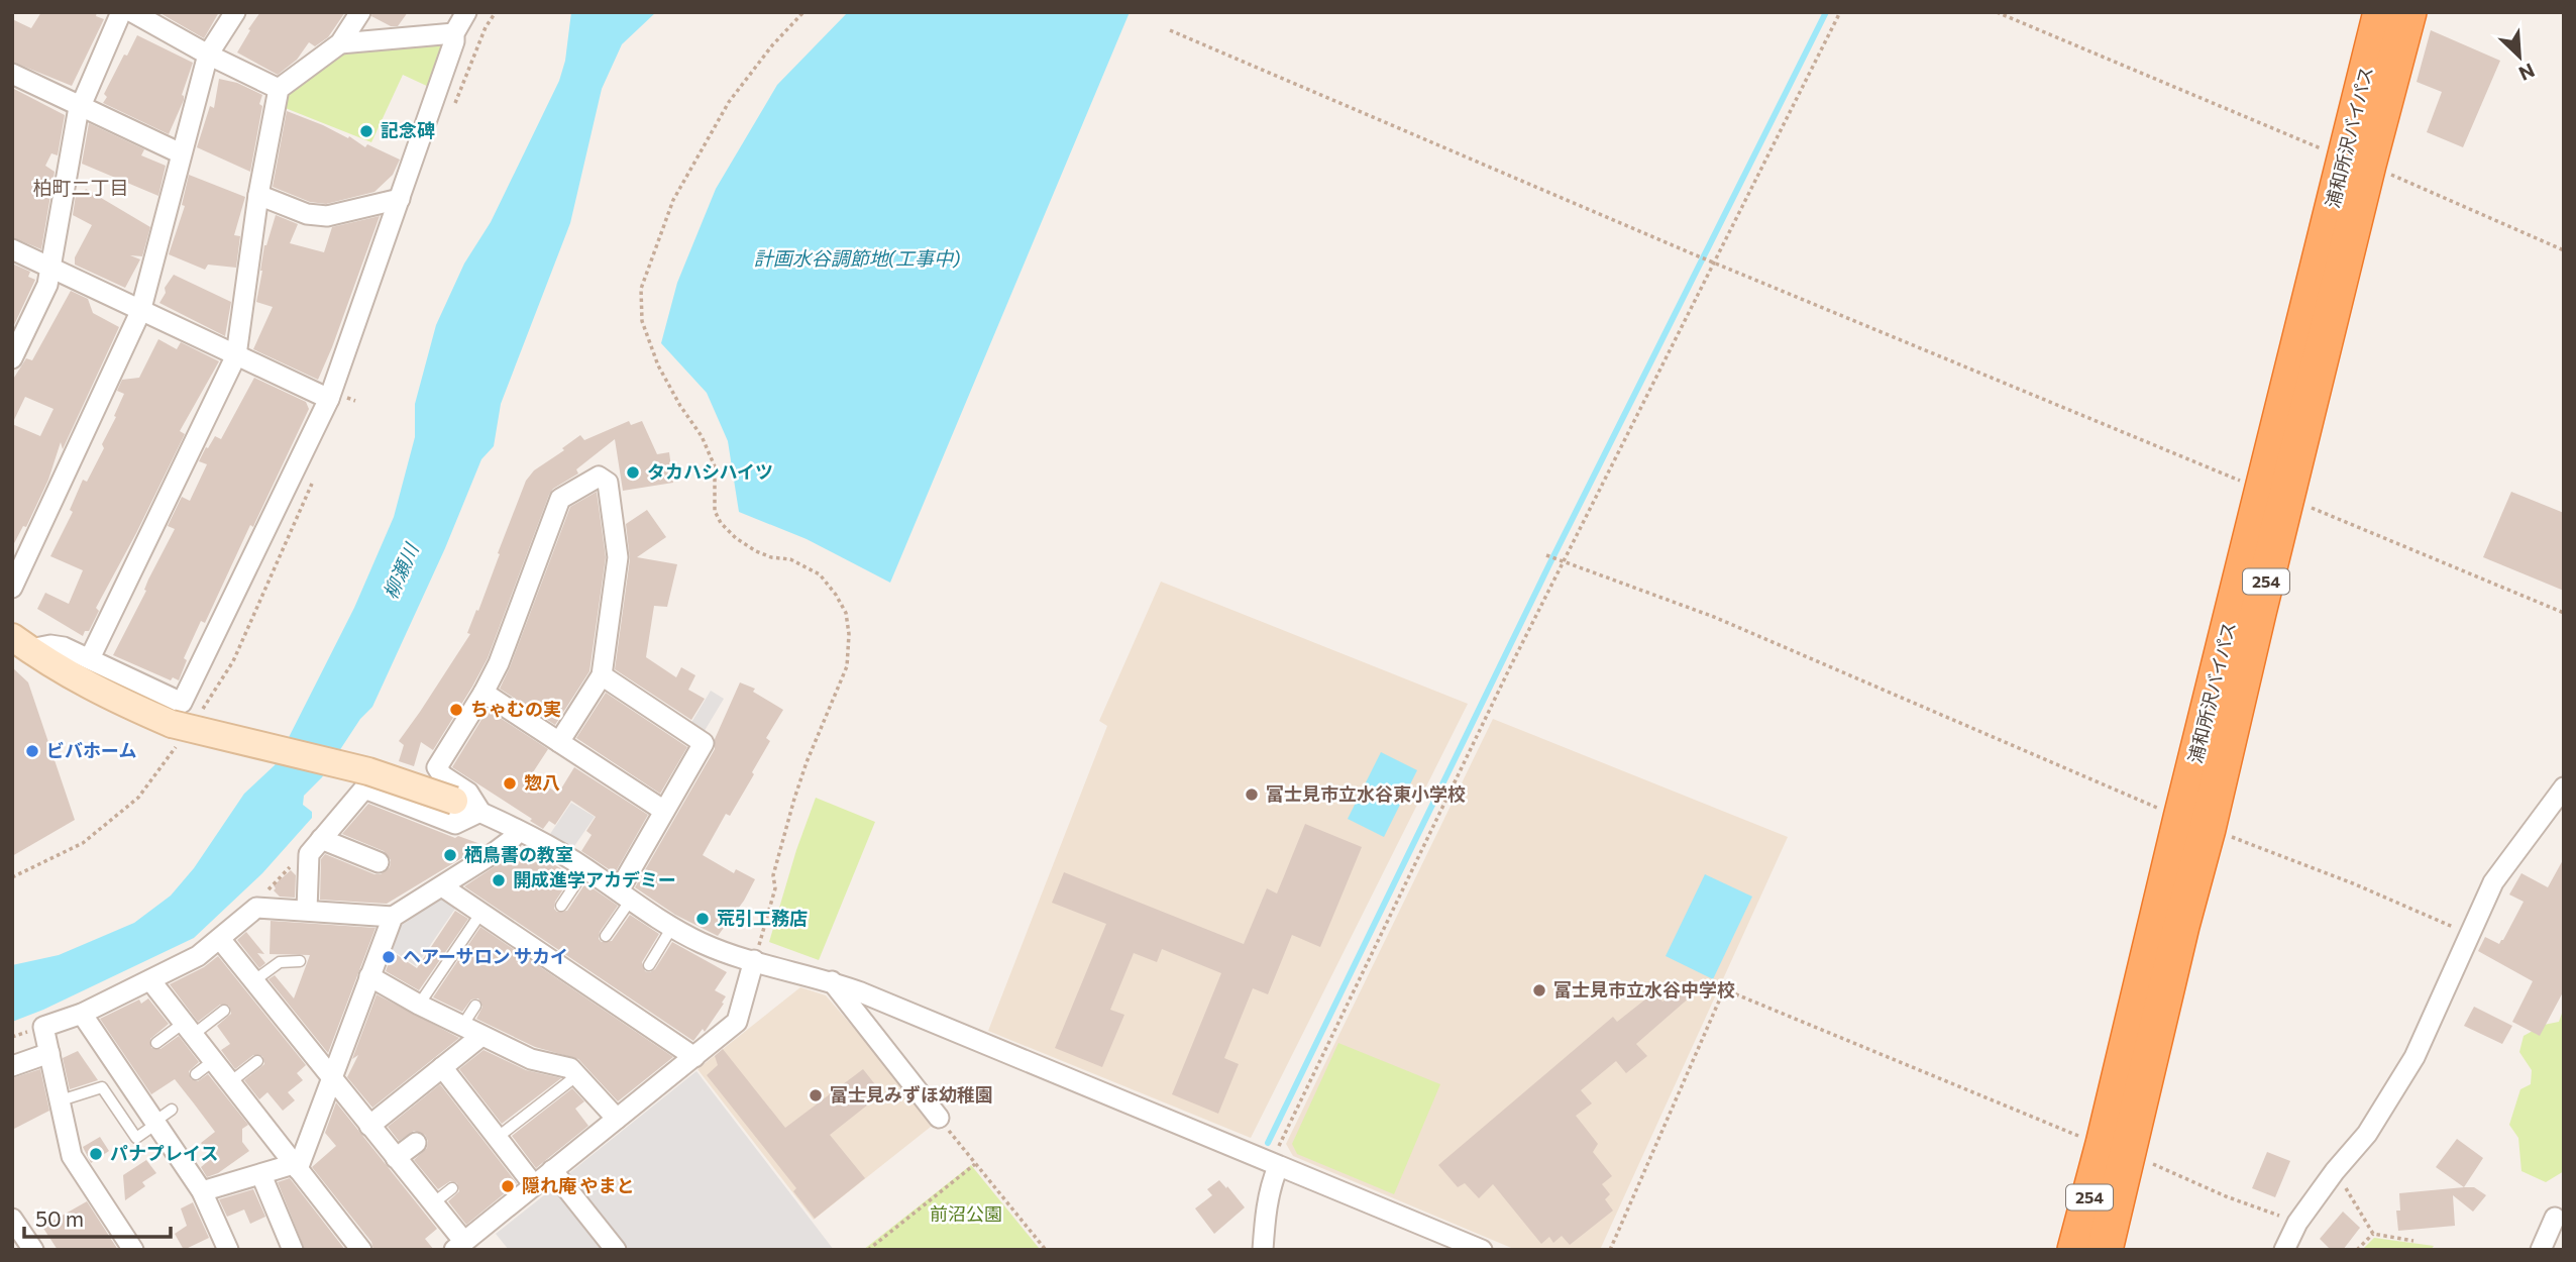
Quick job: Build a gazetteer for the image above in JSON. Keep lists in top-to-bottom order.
{
  "streets": {
    "highway": ["浦和所沢バイパス", "254"]
  },
  "districts": ["柏町二丁目"],
  "water": ["計画水谷調節地(工事中)", "柳瀬川"],
  "parks": ["前沼公園"],
  "places": [
    "記念碑",
    "タカハシハイツ",
    "ちゃむの実",
    "ビバホーム",
    "惣八",
    "富士見市立水谷東小学校",
    "栖鳥書の教室",
    "開成進学アカデミー",
    "荒引工務店",
    "ヘアーサロン サカイ",
    "富士見市立水谷中学校",
    "富士見みずほ幼稚園",
    "パナプレイス",
    "隠れ庵 やまと"
  ],
  "scale_bar": "50 m",
  "north": "bottom right"
}
